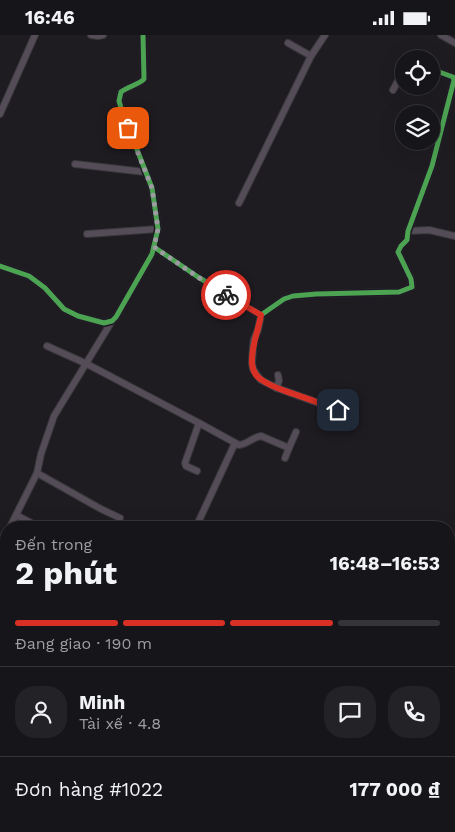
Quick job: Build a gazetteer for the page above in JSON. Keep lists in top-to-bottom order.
{
  "page": {
    "status": "16:46",
    "heading": ["2 phút", "Đến trong", "16:48–16:53"],
    "panel": [
      "Minh",
      "Tài xế · 4.8",
      "Đơn hàng #1022",
      "177 000 ₫"
    ],
    "bar": "Đang giao · 190 m"
  }
}
